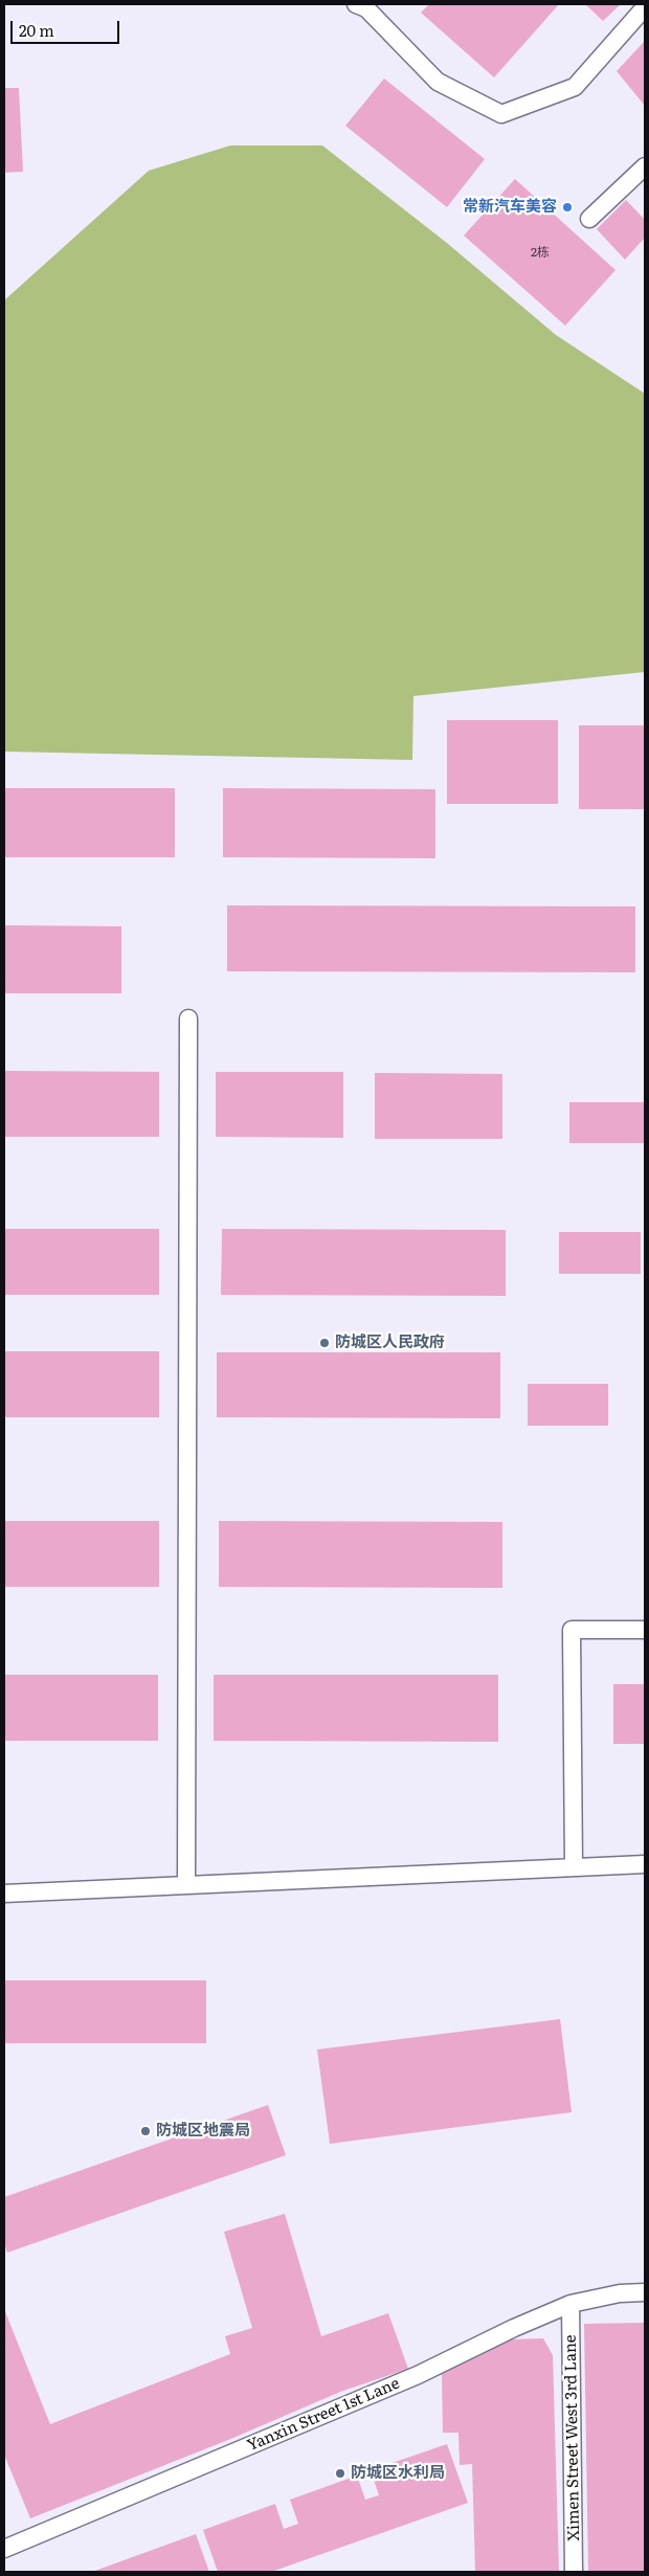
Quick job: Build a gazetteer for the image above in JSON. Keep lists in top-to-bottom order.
{
  "streets": {
    "lane": ["Yanxin Street 1st Lane", "Ximen Street West 3rd Lane"]
  },
  "crossings": [
    ["Yanxin Street 1st Lane", "Ximen Street West 3rd Lane"]
  ],
  "places": [
    "常新汽车美容",
    "防城区人民政府",
    "防城区地震局",
    "防城区水利局"
  ],
  "house_numbers": ["2栋"],
  "scale_bar": "20 m"
}
